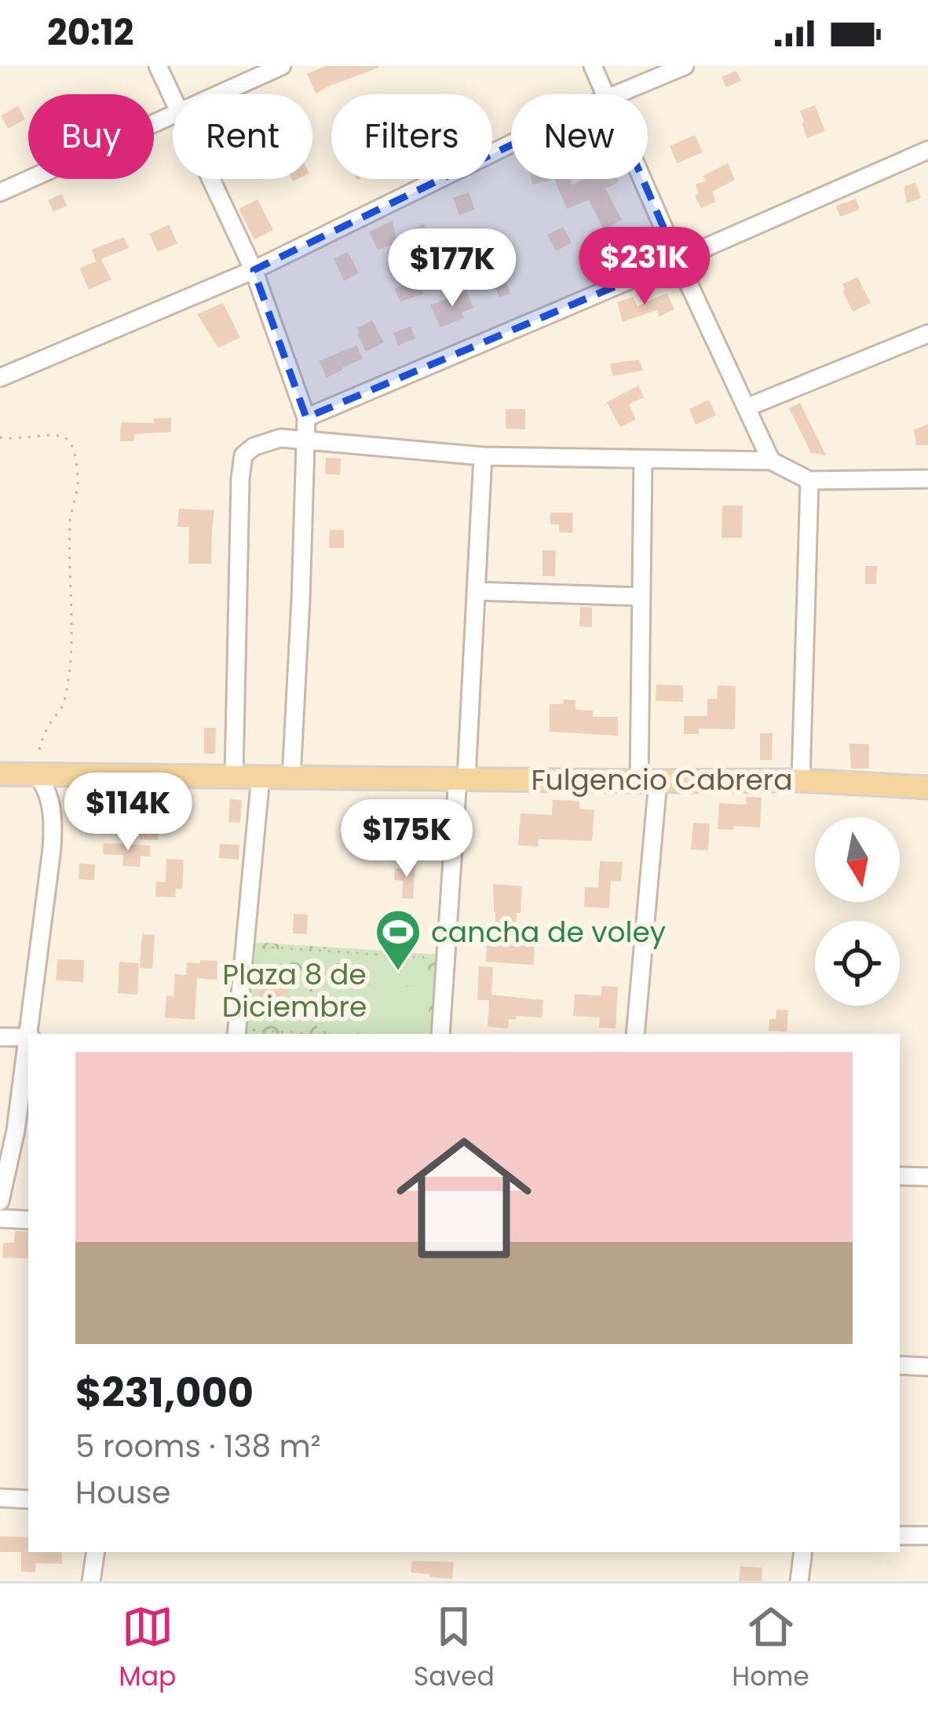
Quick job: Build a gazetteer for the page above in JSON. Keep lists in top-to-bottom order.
{
  "streets": {
    "main road": ["Fulgencio Cabrera"]
  },
  "parks": ["Plaza 8 de Diciembre"],
  "places": {
    "sports": ["cancha de voley"]
  },
  "north": "bottom",
  "page": {
    "status": "20:12",
    "chip": [
      "Buy",
      "Rent",
      "Filters",
      "New"
    ],
    "price": [
      "$231K",
      "$177K",
      "$114K",
      "$175K"
    ],
    "list": [
      {
        "name": "$231,000",
        "note": "5 rooms · 138 m² · House"
      }
    ],
    "tabs": ["Map", "Saved", "Home"]
  }
}
